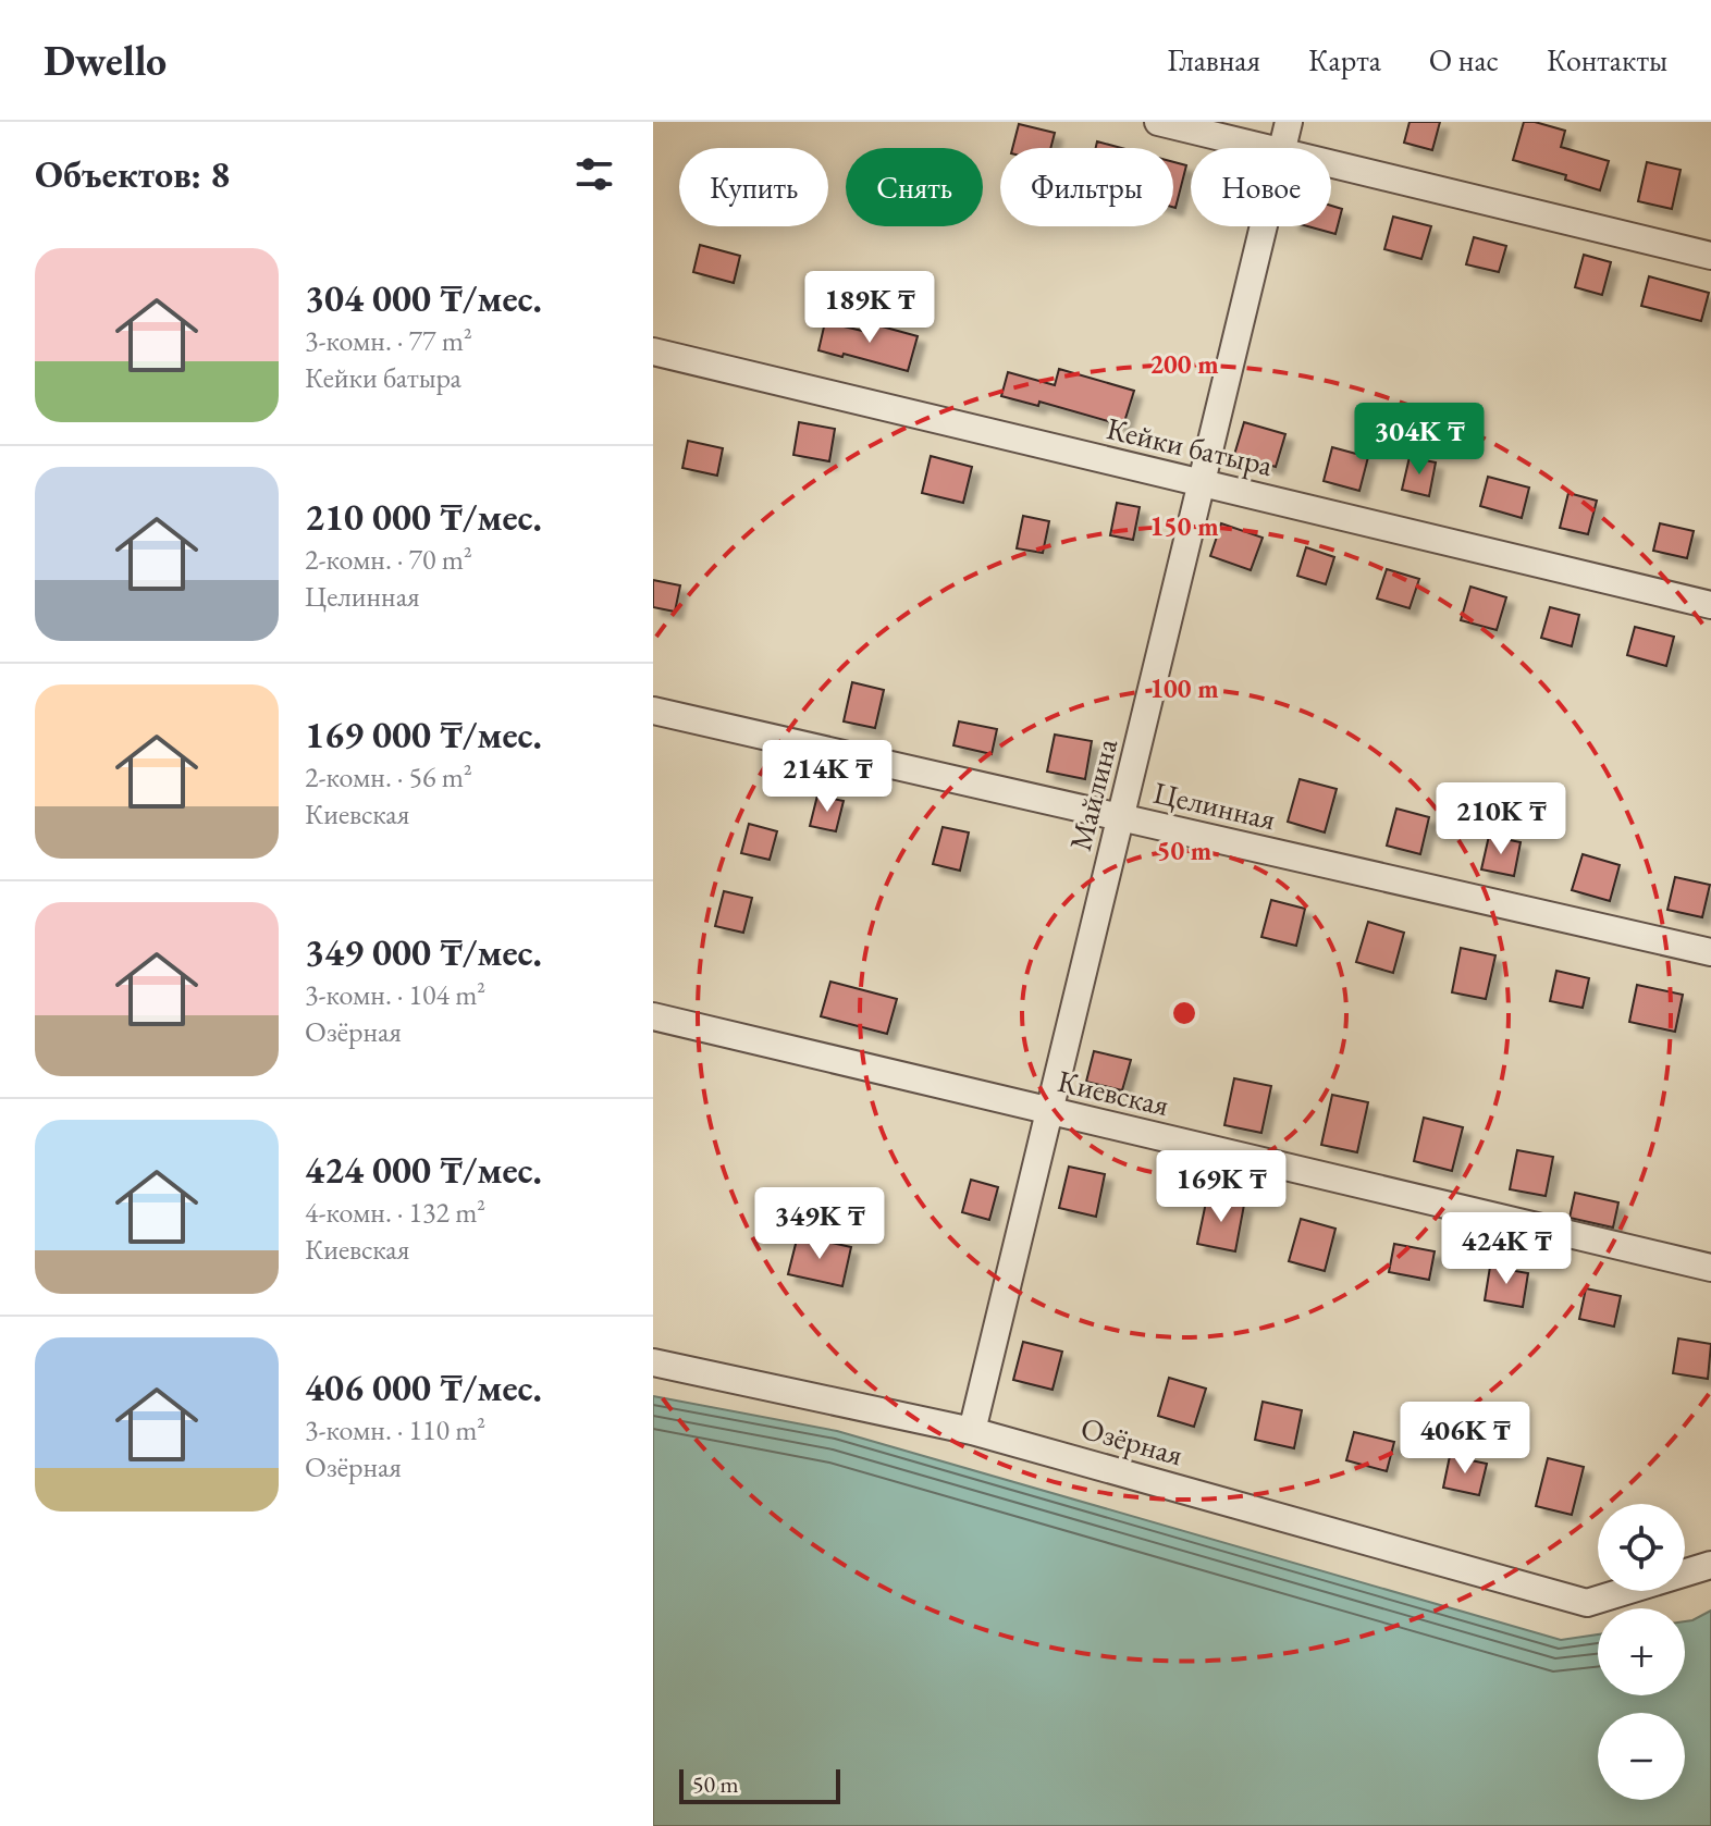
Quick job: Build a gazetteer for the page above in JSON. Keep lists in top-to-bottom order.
{
  "streets": {
    "street": [
      "Кейки батыра",
      "Майлина",
      "Целинная",
      "Киевская",
      "Озёрная"
    ]
  },
  "crossings": [
    ["Кейки батыра", "Майлина"],
    ["Майлина", "Целинная"],
    ["Майлина", "Киевская"],
    ["Майлина", "Озёрная"]
  ],
  "scale_bar": "50 m",
  "page": {
    "header": "Dwello",
    "nav": [
      "Главная",
      "Карта",
      "О нас",
      "Контакты"
    ],
    "heading": "Объектов: 8",
    "chip": [
      "Купить",
      "Снять",
      "Фильтры",
      "Новое"
    ],
    "list": [
      {
        "name": "304 000 ₸/мес.",
        "note": "3-комн. · 77 m² · Кейки батыра"
      },
      {
        "name": "210 000 ₸/мес.",
        "note": "2-комн. · 70 m² · Целинная"
      },
      {
        "name": "169 000 ₸/мес.",
        "note": "2-комн. · 56 m² · Киевская"
      },
      {
        "name": "349 000 ₸/мес.",
        "note": "3-комн. · 104 m² · Озёрная"
      },
      {
        "name": "424 000 ₸/мес.",
        "note": "4-комн. · 132 m² · Киевская"
      },
      {
        "name": "406 000 ₸/мес.",
        "note": "3-комн. · 110 m² · Озёрная"
      }
    ],
    "price": [
      "189K ₸",
      "304K ₸",
      "214K ₸",
      "210K ₸",
      "169K ₸",
      "349K ₸",
      "424K ₸",
      "406K ₸"
    ],
    "map_buttons": ["+", "−"],
    "scale": "50 m"
  },
  "rings": [
    "200 m",
    "150 m",
    "100 m",
    "50 m"
  ]
}
